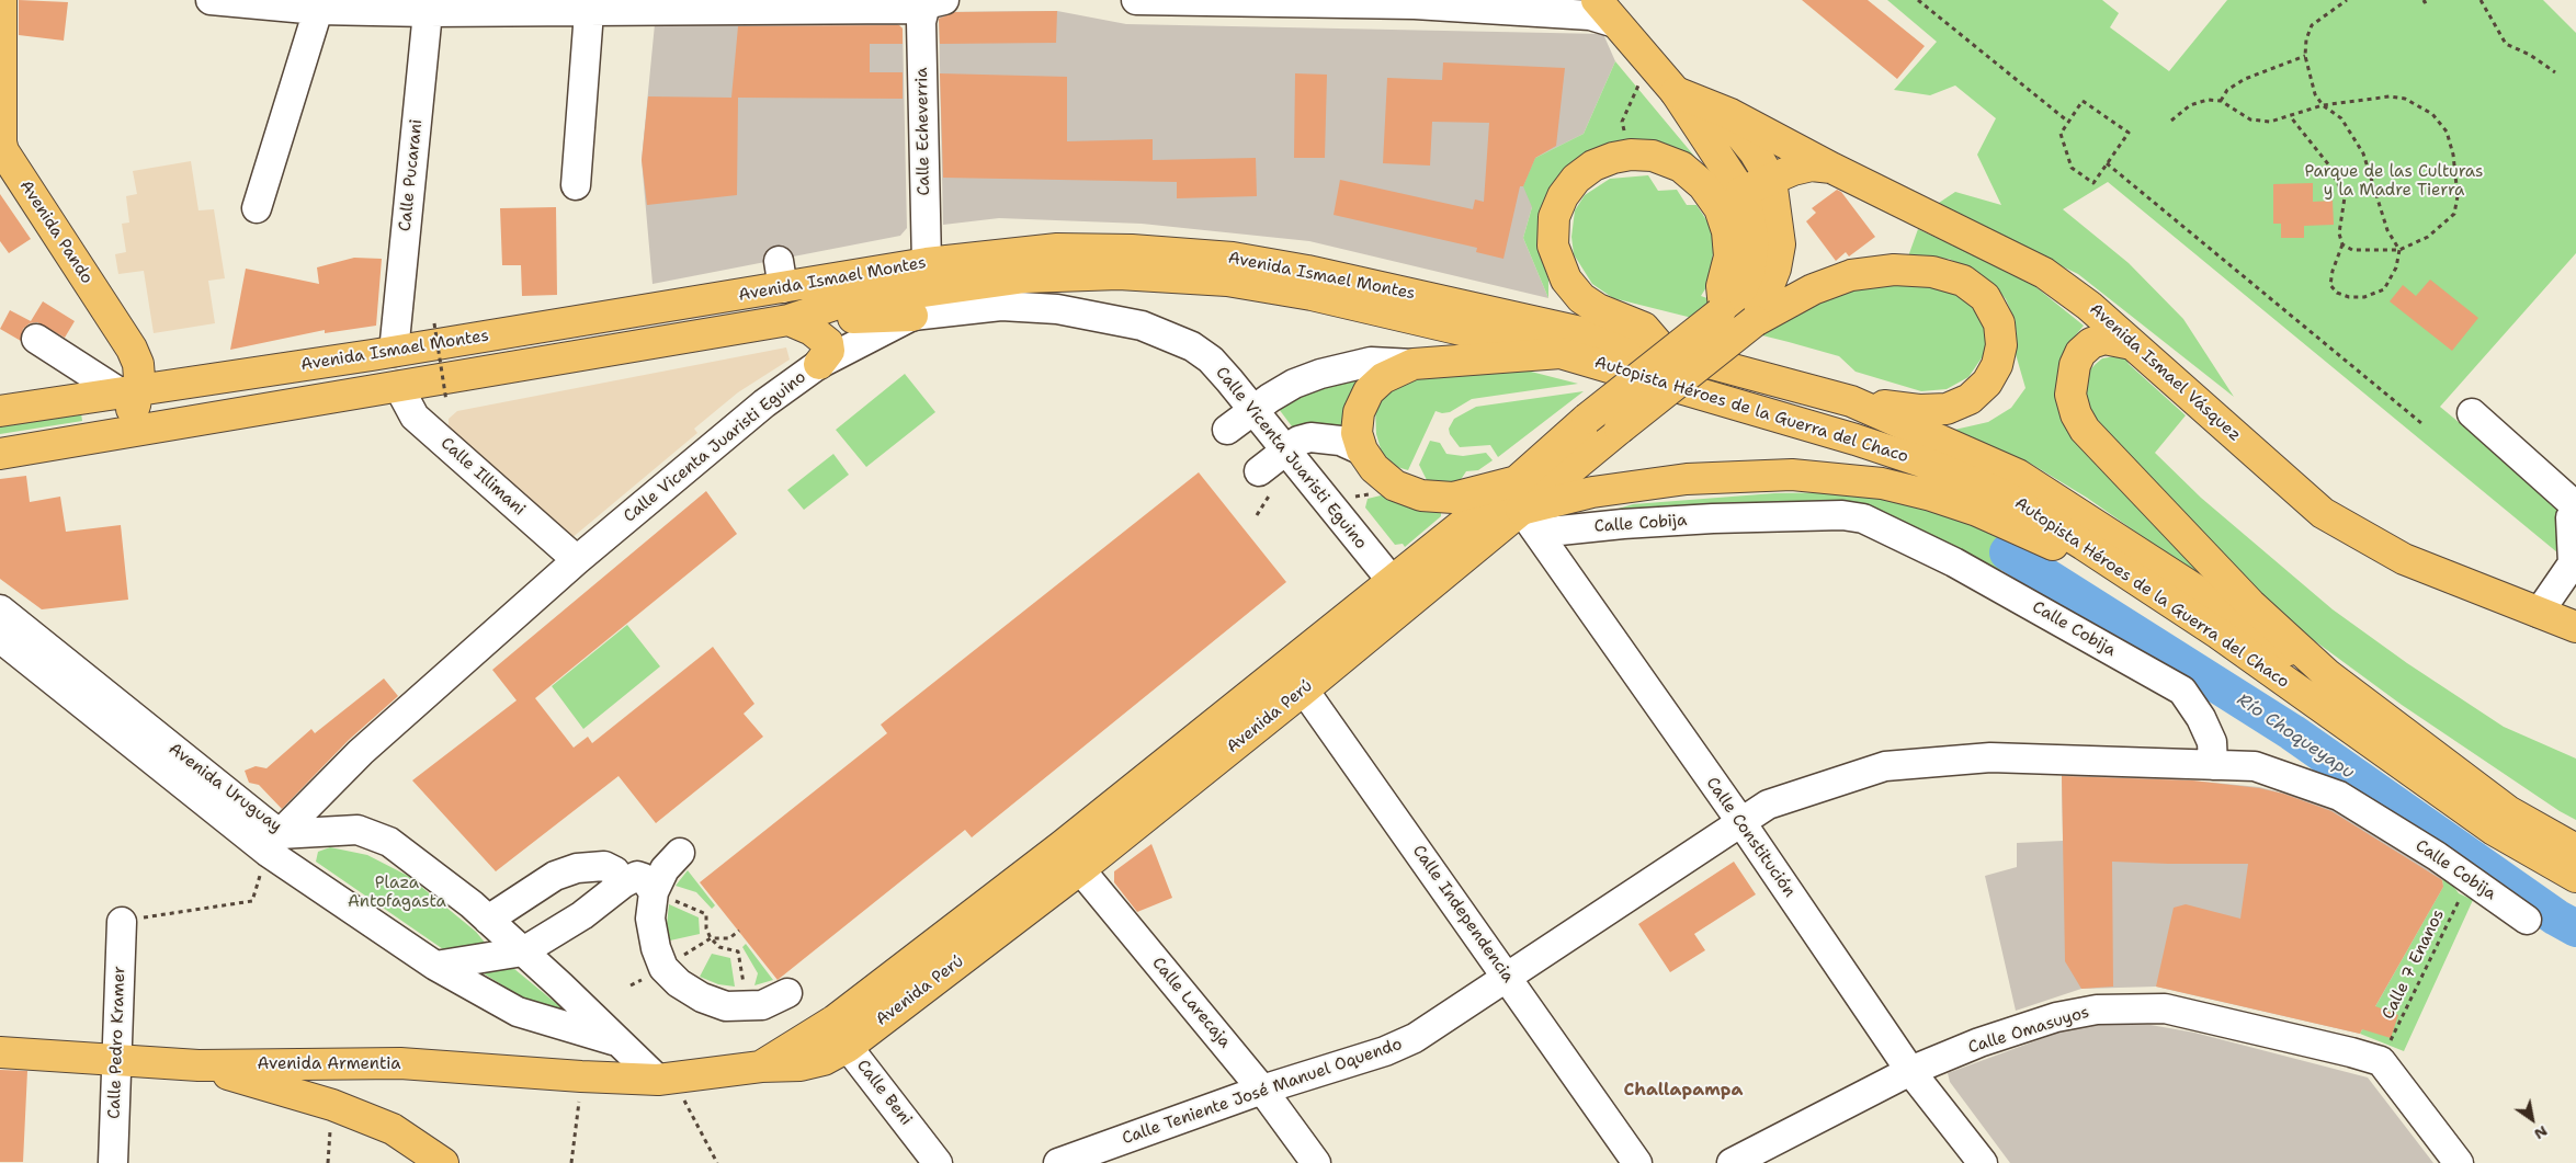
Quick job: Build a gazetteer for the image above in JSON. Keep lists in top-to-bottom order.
{
  "streets": {
    "main road": [
      "Avenida Pando",
      "Avenida Ismael Montes",
      "Avenida Ismael Vásquez",
      "Autopista Héroes de la Guerra del Chaco",
      "Avenida Perú",
      "Avenida Armentia"
    ],
    "street": [
      "Calle Echeverria",
      "Calle Pucarani",
      "Calle Vicenta Juaristi Eguino",
      "Calle Illimani",
      "Calle Cobija",
      "Avenida Uruguay",
      "Calle Constitución",
      "Calle Independencia",
      "Calle Larecaja",
      "Calle Omasuyos",
      "Calle Pedro Kramer",
      "Calle Teniente José Manuel Oquendo",
      "Calle Beni"
    ],
    "path": ["Calle 7 Enanos"]
  },
  "crossings": [
    ["Calle Echeverria", "Avenida Ismael Montes"],
    ["Calle Pucarani", "Avenida Ismael Montes"],
    ["Avenida Pando", "Avenida Ismael Montes"],
    ["Avenida Ismael Montes", "Autopista Héroes de la Guerra del Chaco"],
    ["Avenida Ismael Montes", "Calle Illimani"],
    ["Avenida Ismael Vásquez", "Avenida Perú"],
    ["Autopista Héroes de la Guerra del Chaco", "Avenida Perú"],
    ["Calle Vicenta Juaristi Eguino", "Calle Illimani"],
    ["Calle Vicenta Juaristi Eguino", "Avenida Perú"],
    ["Calle Vicenta Juaristi Eguino", "Avenida Uruguay"],
    ["Calle Cobija", "Avenida Perú"],
    ["Calle Cobija", "Calle Constitución"],
    ["Calle Cobija", "Calle 7 Enanos"],
    ["Calle Cobija", "Calle Teniente José Manuel Oquendo"],
    ["Avenida Perú", "Avenida Uruguay"],
    ["Avenida Perú", "Calle Constitución"],
    ["Avenida Perú", "Calle Independencia"],
    ["Avenida Perú", "Calle Larecaja"],
    ["Avenida Perú", "Avenida Armentia"],
    ["Avenida Perú", "Calle Beni"],
    ["Avenida Uruguay", "Avenida Armentia"],
    ["Calle Constitución", "Calle Omasuyos"],
    ["Calle Constitución", "Calle Teniente José Manuel Oquendo"],
    ["Calle Independencia", "Calle Teniente José Manuel Oquendo"],
    ["Calle 7 Enanos", "Calle Omasuyos"],
    ["Calle Larecaja", "Calle Teniente José Manuel Oquendo"],
    ["Calle Pedro Kramer", "Avenida Armentia"]
  ],
  "districts": ["Challapampa"],
  "water": ["Río Choqueyapu"],
  "parks": ["Parque de las Culturas y la Madre Tierra", "Plaza Antofagasta"],
  "north": "bottom right"
}
